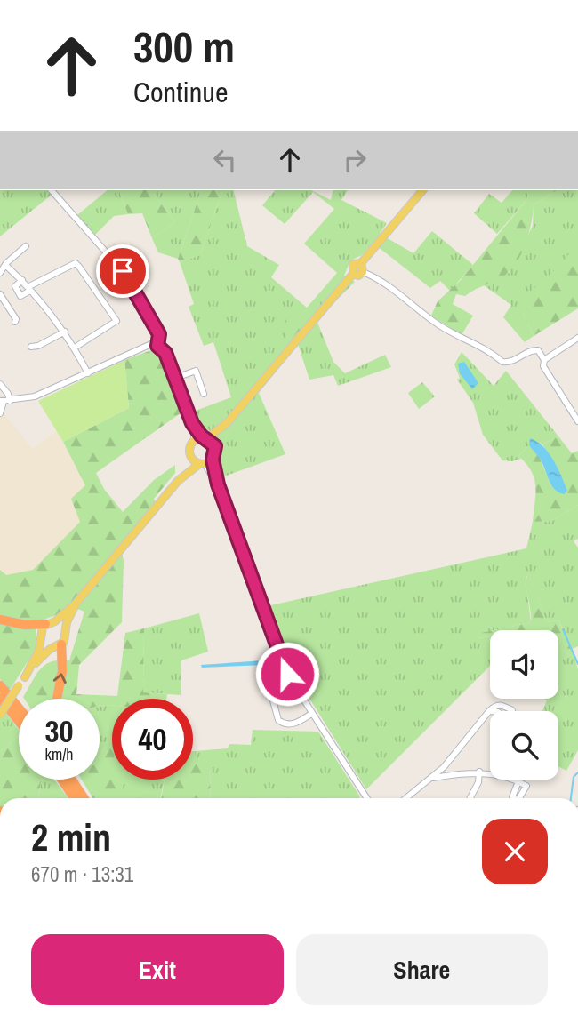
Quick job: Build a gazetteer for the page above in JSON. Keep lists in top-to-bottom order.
{
  "page": {
    "turn": ["300 m", "Continue"],
    "speed": "30 km/h",
    "limit": "40",
    "heading": ["2 min", "670 m · 13:31"],
    "buttons": ["Exit", "Share"]
  }
}
